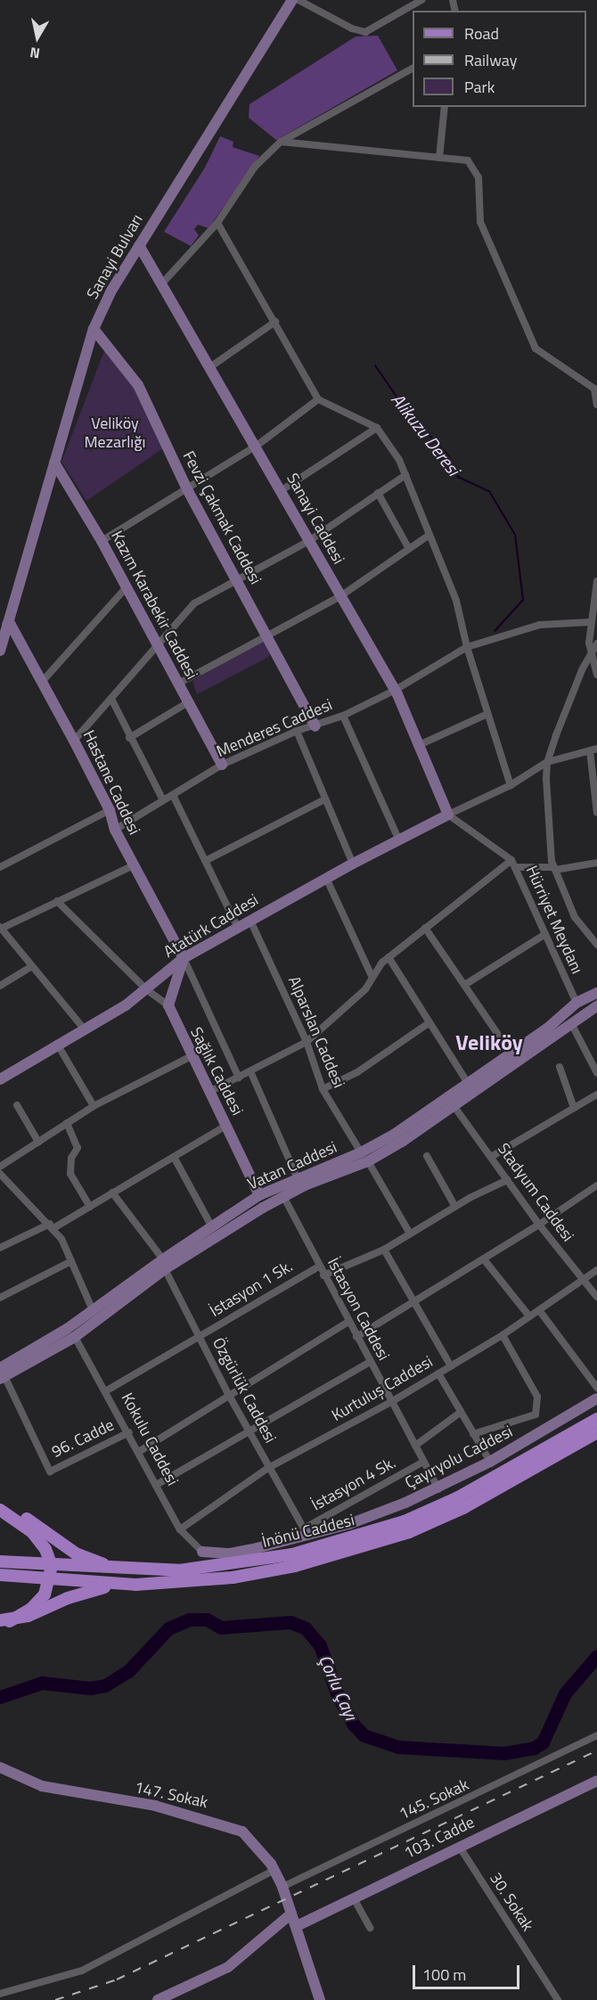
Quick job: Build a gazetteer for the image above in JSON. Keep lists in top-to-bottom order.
{
  "streets": {
    "main road": ["İnönü Caddesi"],
    "street": [
      "Sanayi Bulvarı",
      "Fevzi Çakmak Caddesi",
      "Sanayi Caddesi",
      "Kazım Karabekir Caddesi",
      "Menderes Caddesi",
      "Hastane Caddesi",
      "Hürriyet Meydanı",
      "Atatürk Caddesi",
      "Alparslan Caddesi",
      "Sağlık Caddesi",
      "Vatan Caddesi",
      "Stadyum Caddesi",
      "İstasyon 1 Sk.",
      "İstasyon Caddesi",
      "Kurtuluş Caddesi",
      "Özgürlük Caddesi",
      "96. Cadde",
      "Kokulu Caddesi",
      "Çayıryolu Caddesi",
      "İstasyon 4 Sk.",
      "147. Sokak",
      "145. Sokak",
      "103. Cadde",
      "30. Sokak"
    ]
  },
  "crossings": [
    ["Sanayi Bulvarı", "Fevzi Çakmak Caddesi"],
    ["Sanayi Bulvarı", "Sanayi Caddesi"],
    ["Sanayi Bulvarı", "Kazım Karabekir Caddesi"],
    ["Sanayi Bulvarı", "Hastane Caddesi"],
    ["Fevzi Çakmak Caddesi", "Menderes Caddesi"],
    ["Sanayi Caddesi", "Menderes Caddesi"],
    ["Sanayi Caddesi", "Hürriyet Meydanı"],
    ["Sanayi Caddesi", "Atatürk Caddesi"],
    ["Kazım Karabekir Caddesi", "Menderes Caddesi"],
    ["Menderes Caddesi", "Hastane Caddesi"],
    ["Hastane Caddesi", "Atatürk Caddesi"],
    ["Hürriyet Meydanı", "Atatürk Caddesi"],
    ["Hürriyet Meydanı", "Vatan Caddesi"],
    ["Atatürk Caddesi", "Alparslan Caddesi"],
    ["Alparslan Caddesi", "Vatan Caddesi"],
    ["Sağlık Caddesi", "Vatan Caddesi"],
    ["Sağlık Caddesi", "İstasyon Caddesi"],
    ["Vatan Caddesi", "Stadyum Caddesi"],
    ["Vatan Caddesi", "İstasyon Caddesi"],
    ["Vatan Caddesi", "Özgürlük Caddesi"],
    ["Vatan Caddesi", "96. Cadde"],
    ["Vatan Caddesi", "Kokulu Caddesi"],
    ["Stadyum Caddesi", "Kurtuluş Caddesi"],
    ["İstasyon 1 Sk.", "İstasyon Caddesi"],
    ["İstasyon 1 Sk.", "Özgürlük Caddesi"],
    ["İstasyon 1 Sk.", "Kokulu Caddesi"],
    ["İstasyon Caddesi", "Kurtuluş Caddesi"],
    ["İstasyon Caddesi", "Çayıryolu Caddesi"],
    ["İstasyon Caddesi", "İstasyon 4 Sk."],
    ["Kurtuluş Caddesi", "Özgürlük Caddesi"],
    ["Kurtuluş Caddesi", "Kokulu Caddesi"],
    ["Özgürlük Caddesi", "İstasyon 4 Sk."],
    ["96. Cadde", "Kokulu Caddesi"],
    ["Kokulu Caddesi", "Çayıryolu Caddesi"],
    ["147. Sokak", "145. Sokak"],
    ["147. Sokak", "103. Cadde"],
    ["103. Cadde", "30. Sokak"]
  ],
  "districts": ["Veliköy"],
  "water": ["Alikuzu Deresi", "Çorlu Çayı"],
  "parks": ["Veliköy Mezarlığı"],
  "legend": ["Road", "Railway", "Park"],
  "scale_bar": "100 m",
  "north": "bottom"
}
